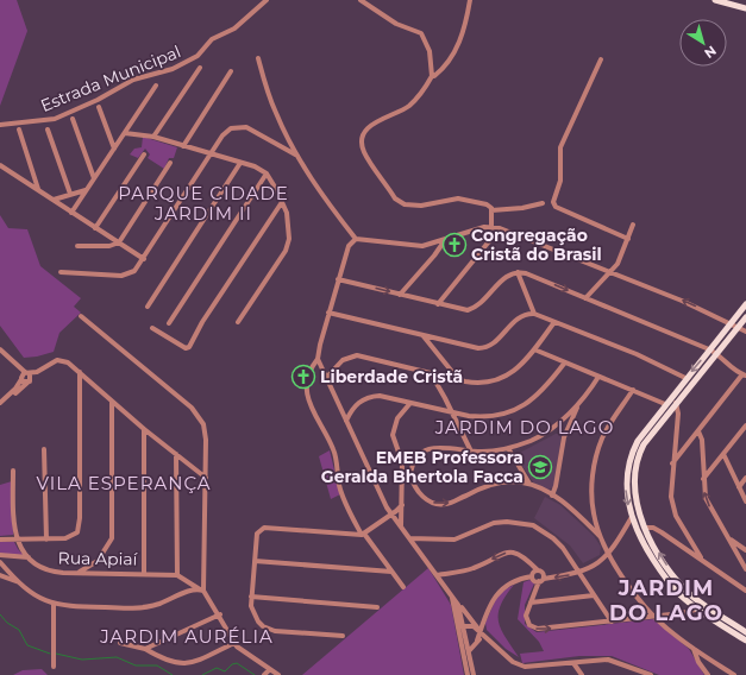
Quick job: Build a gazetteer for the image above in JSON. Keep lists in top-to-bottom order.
{
  "streets": {
    "street": ["Estrada Municipal", "Rua Apiaí"]
  },
  "districts": [
    "PARQUE CIDADE JARDIM II",
    "JARDIM DO LAGO",
    "VILA ESPERANÇA",
    "JARDIM DO LAGO",
    "JARDIM AURÉLIA"
  ],
  "places": {
    "church": ["Congregação Cristã do Brasil", "Liberdade Cristã"],
    "school or university": ["EMEB Professora Geralda Bhertola Facca"]
  },
  "north": "bottom right"
}
